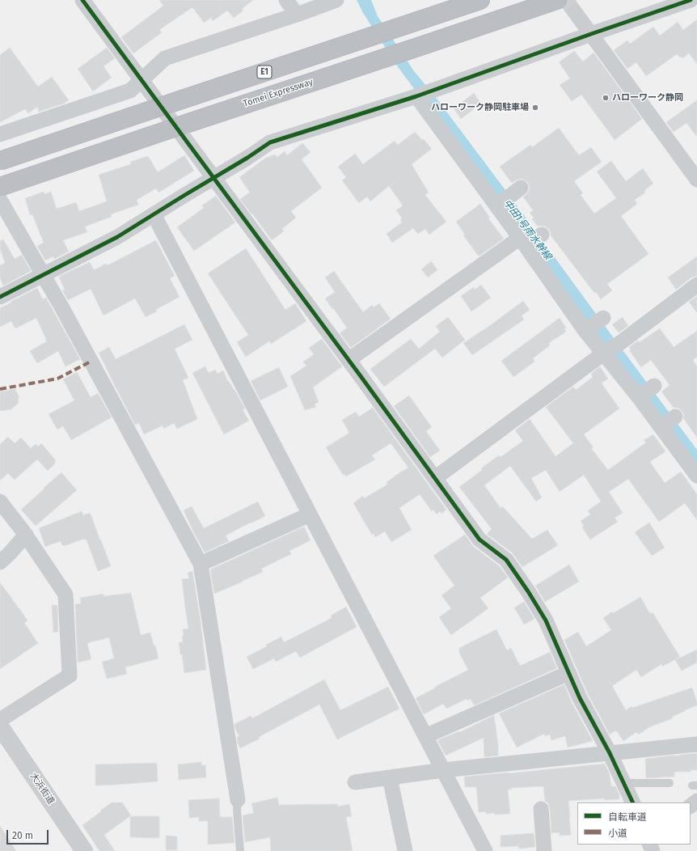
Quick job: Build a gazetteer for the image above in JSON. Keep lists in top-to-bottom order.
{
  "streets": {
    "highway": ["E1", "Tomei Expressway"],
    "street": ["大浜街道"]
  },
  "water": ["中田1号雨水幹線"],
  "places": ["ハローワーク静岡", "ハローワーク静岡駐車場"],
  "legend": ["自転車道", "小道"],
  "scale_bar": "20 m"
}
